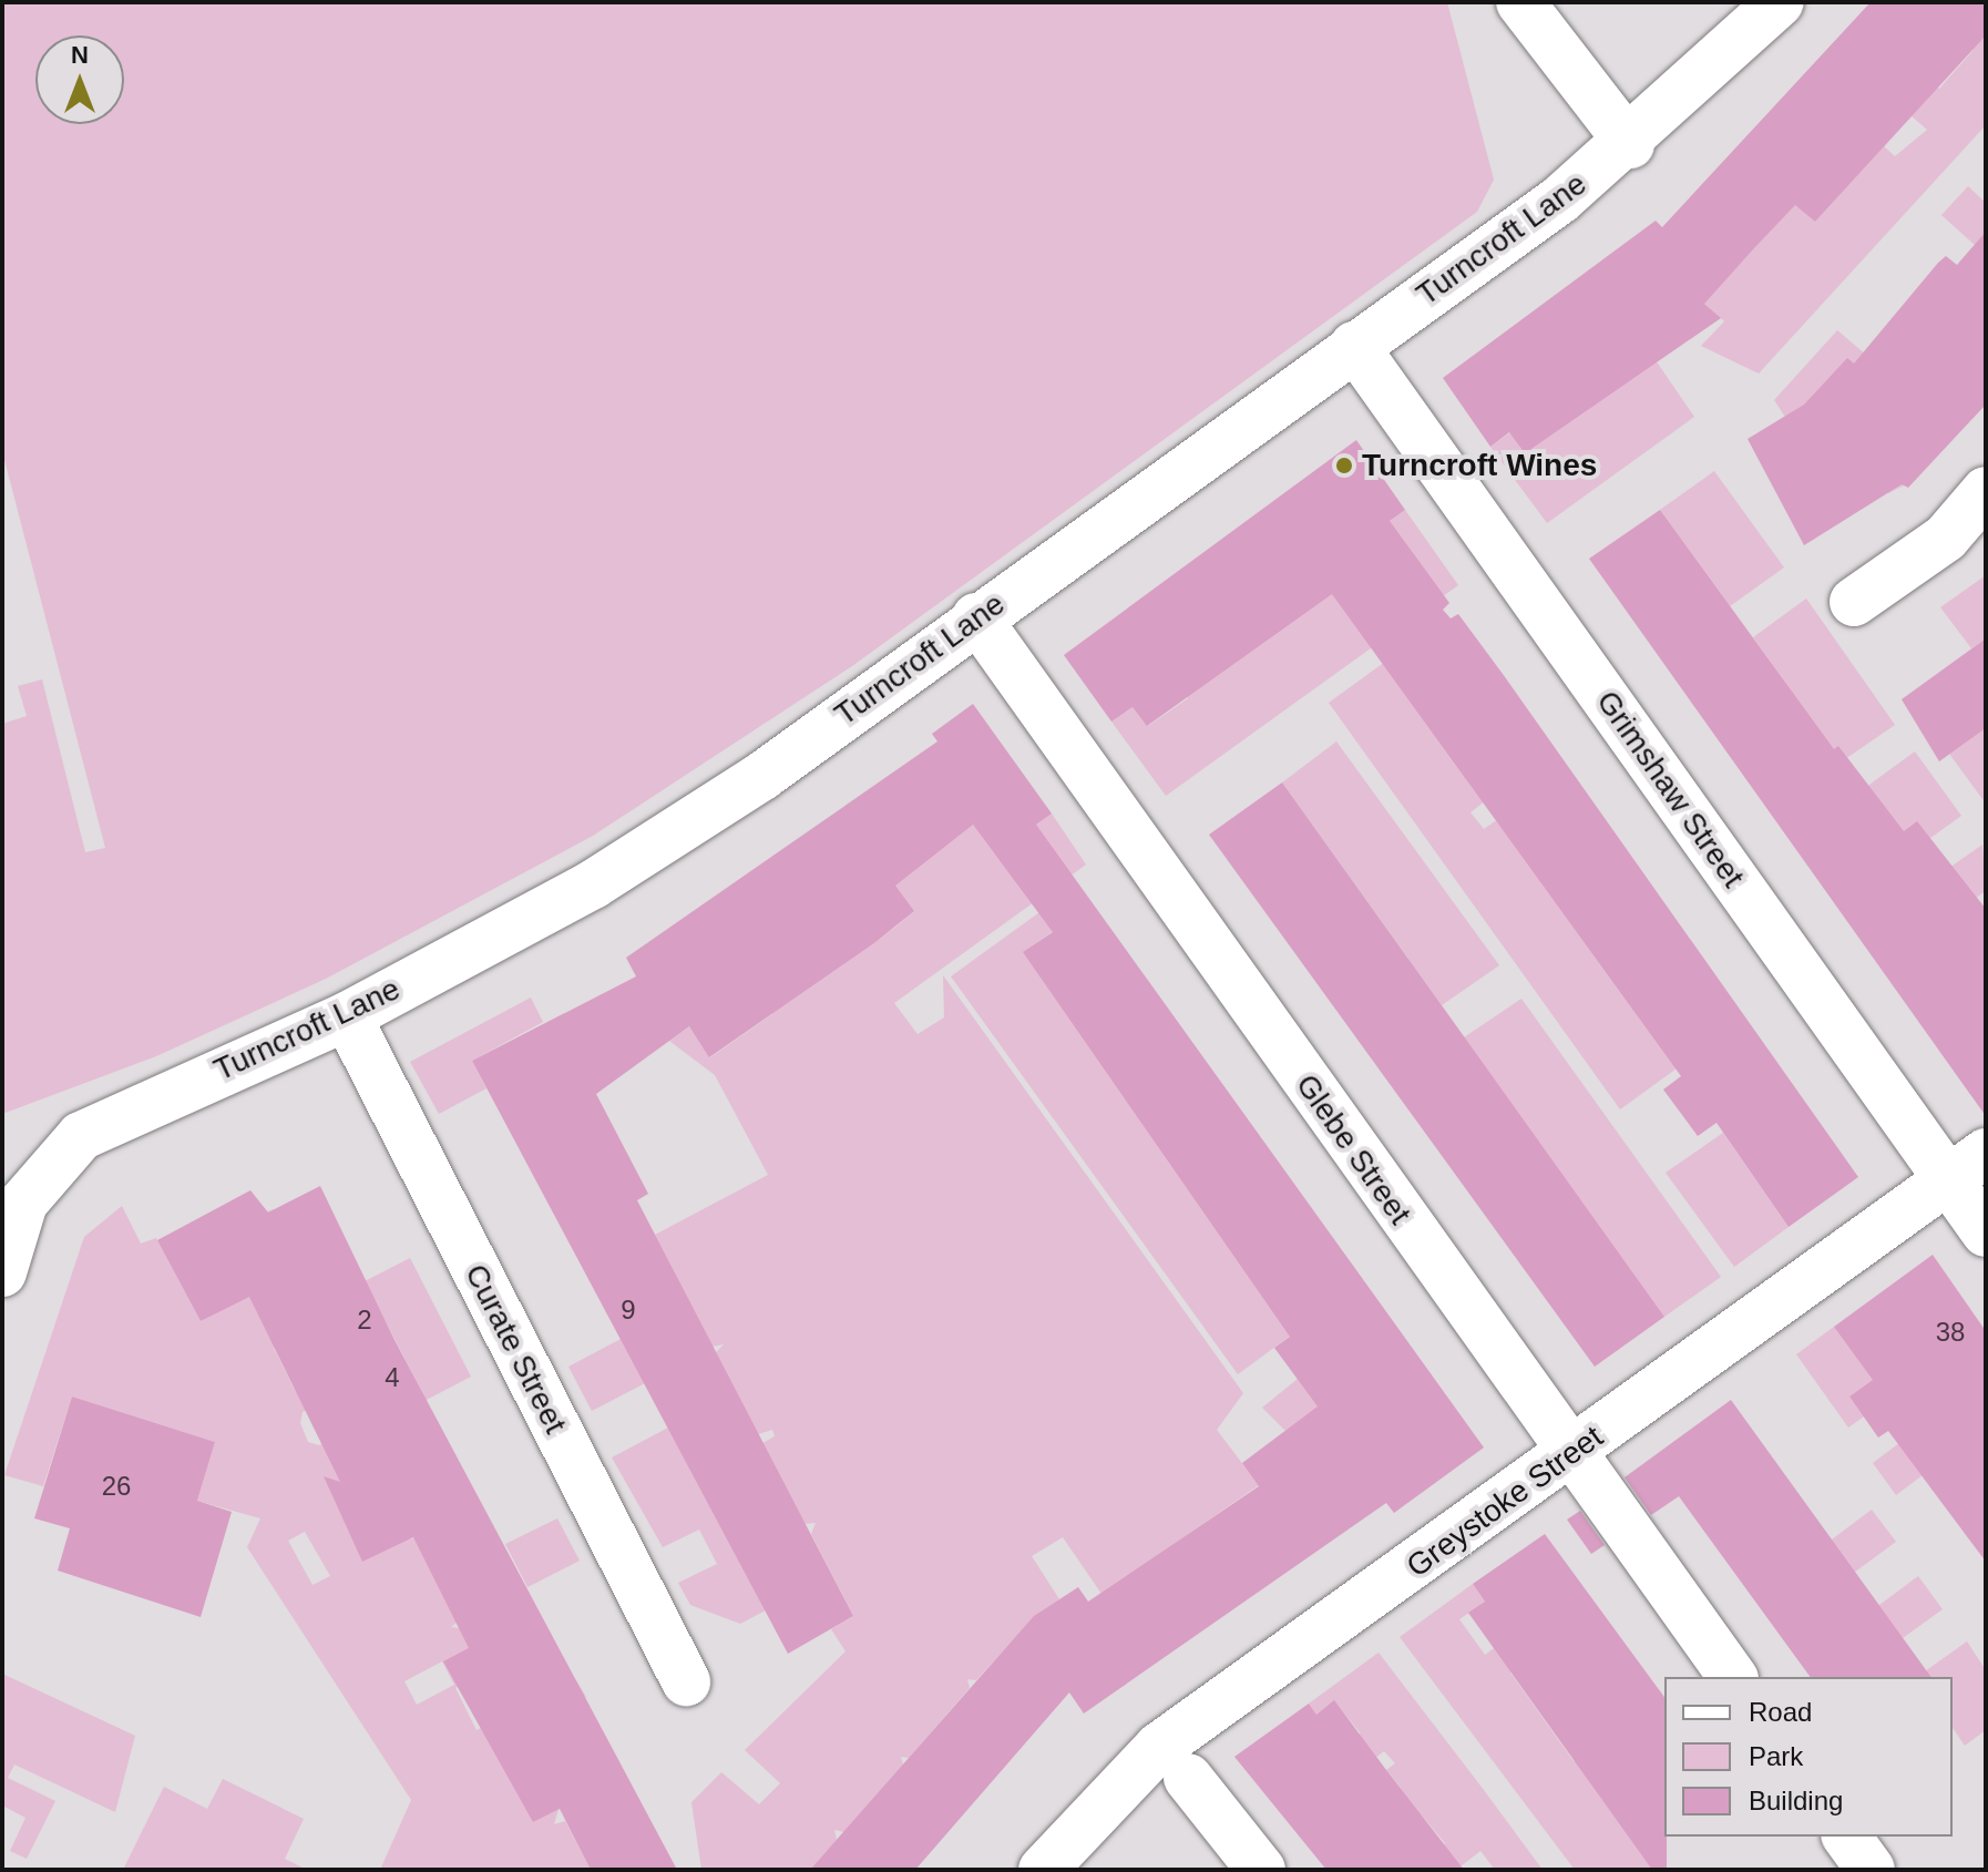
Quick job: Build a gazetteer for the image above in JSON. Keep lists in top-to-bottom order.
{
  "streets": {
    "street": [
      "Turncroft Lane",
      "Grimshaw Street",
      "Glebe Street",
      "Curate Street",
      "Greystoke Street"
    ]
  },
  "crossings": [
    ["Turncroft Lane", "Grimshaw Street"],
    ["Turncroft Lane", "Glebe Street"],
    ["Turncroft Lane", "Curate Street"],
    ["Grimshaw Street", "Greystoke Street"],
    ["Glebe Street", "Greystoke Street"]
  ],
  "places": ["Turncroft Wines"],
  "house_numbers": [
    "9",
    "2",
    "38",
    "4",
    "26"
  ],
  "legend": ["Road", "Park", "Building"],
  "north": "top"
}
